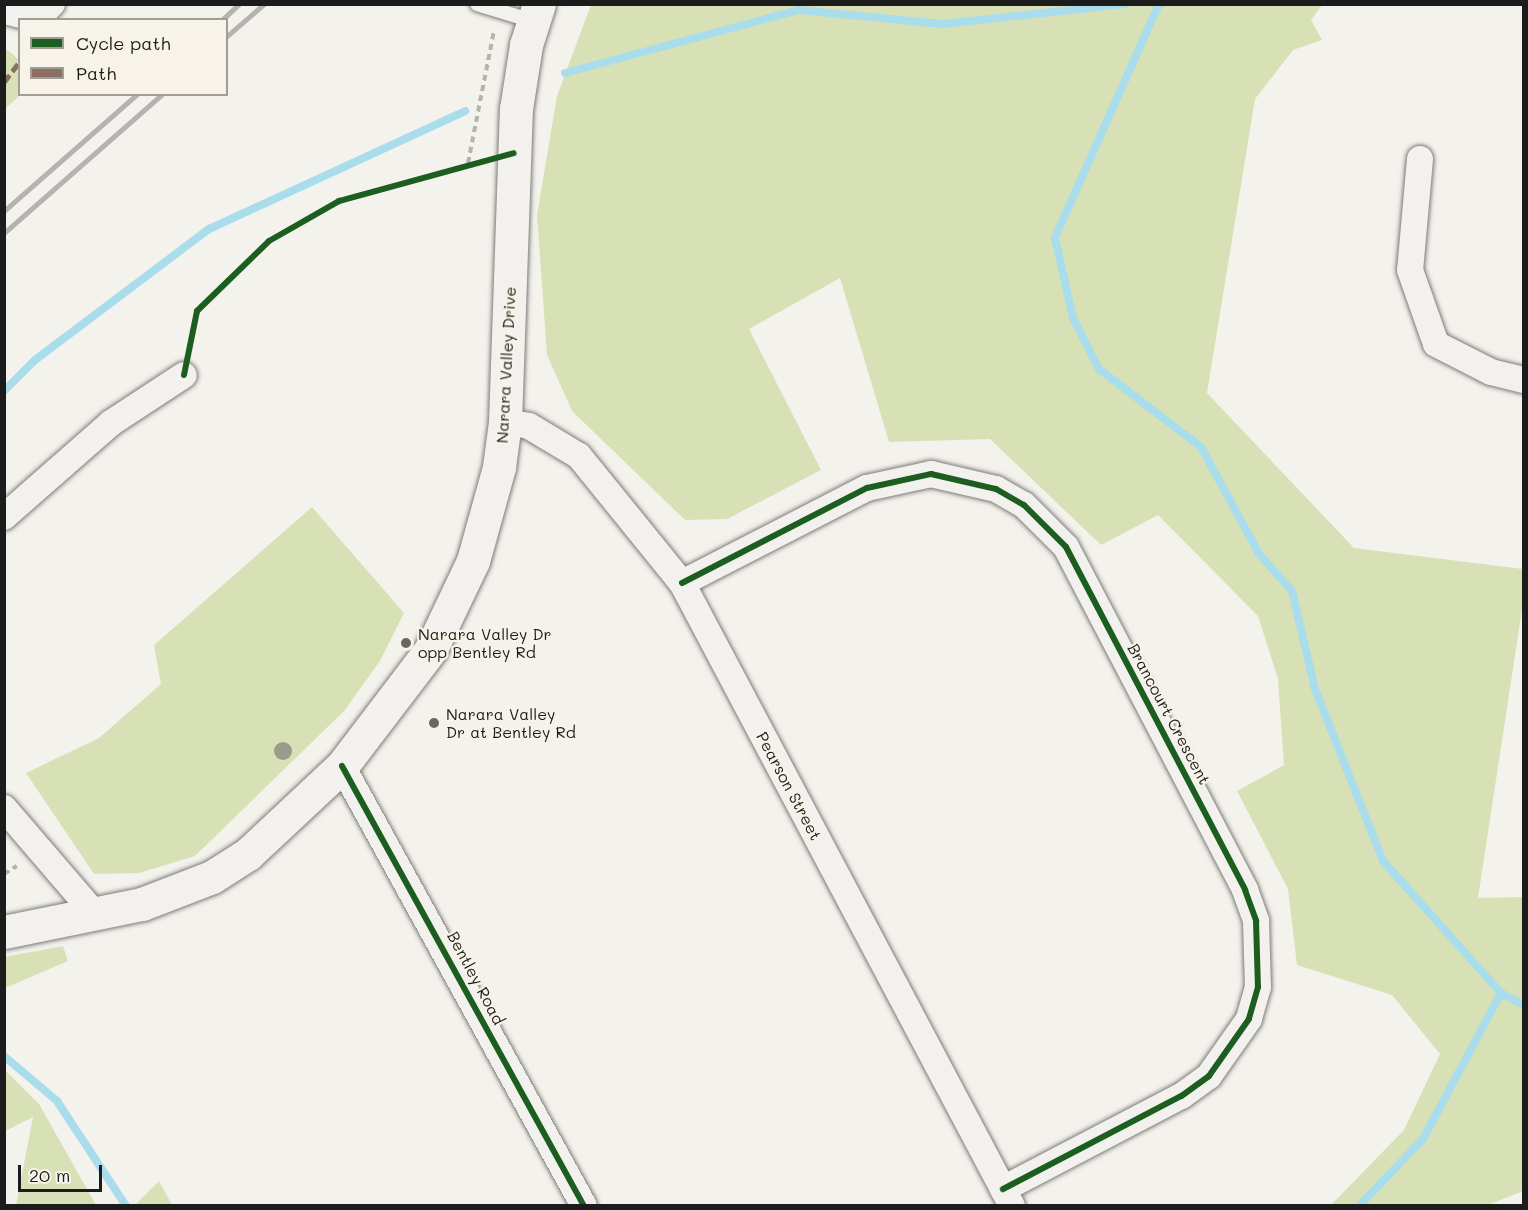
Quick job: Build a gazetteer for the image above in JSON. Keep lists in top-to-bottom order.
{
  "streets": {
    "main road": ["Narara Valley Drive"],
    "street": ["Brancourt Crescent", "Pearson Street", "Bentley Road"]
  },
  "crossings": [
    ["Narara Valley Drive", "Pearson Street"],
    ["Narara Valley Drive", "Bentley Road"],
    ["Brancourt Crescent", "Pearson Street"]
  ],
  "places": ["Narara Valley Dr opp Bentley Rd", "Narara Valley Dr at Bentley Rd"],
  "legend": ["Cycle path", "Path"],
  "scale_bar": "20 m"
}
